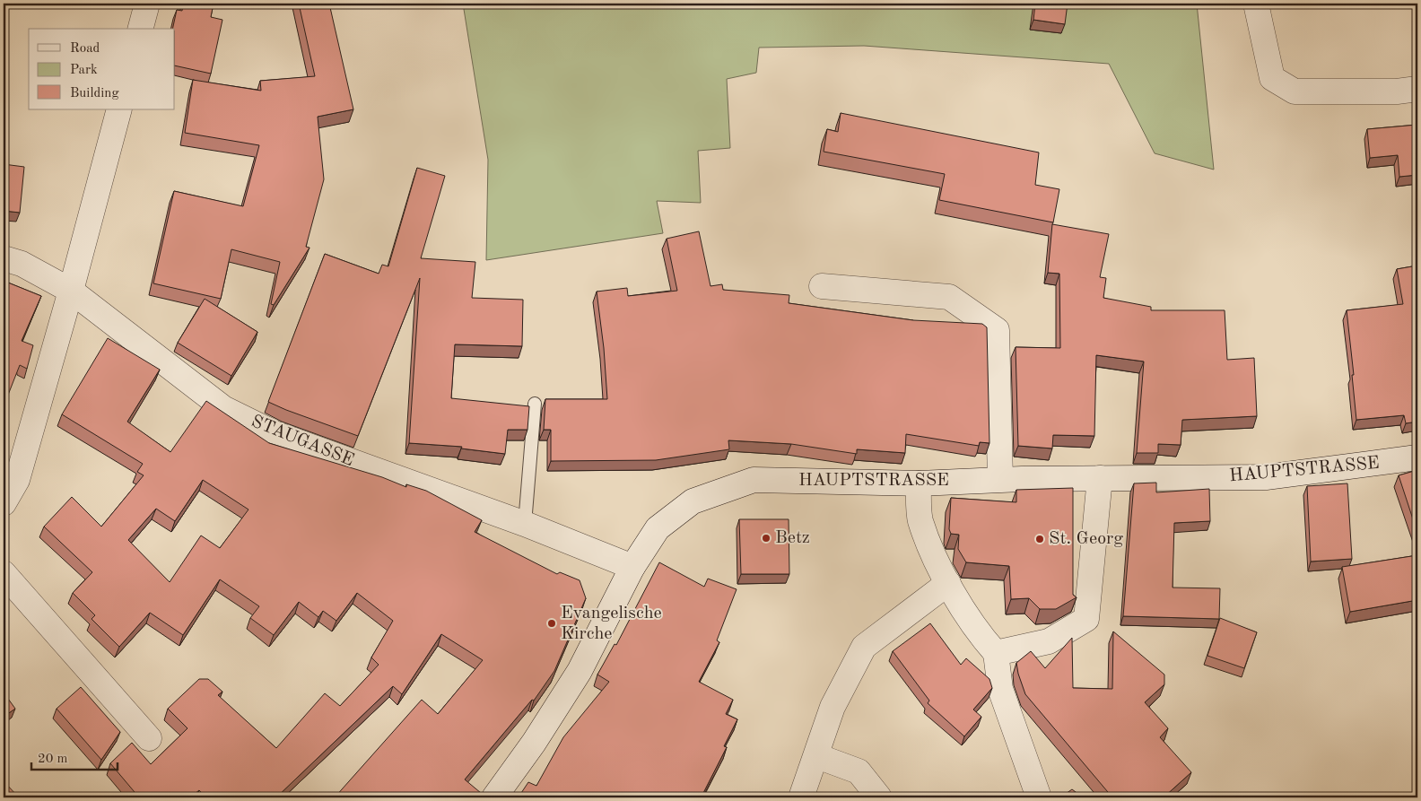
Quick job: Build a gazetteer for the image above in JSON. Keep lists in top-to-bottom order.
{
  "streets": {
    "street": ["STAUGASSE", "HAUPTSTRASSE"]
  },
  "crossings": [
    ["STAUGASSE", "HAUPTSTRASSE"]
  ],
  "places": ["Betz", "St. Georg", "Evangelische Kirche"],
  "legend": ["Road", "Park", "Building"],
  "scale_bar": "20 m"
}
